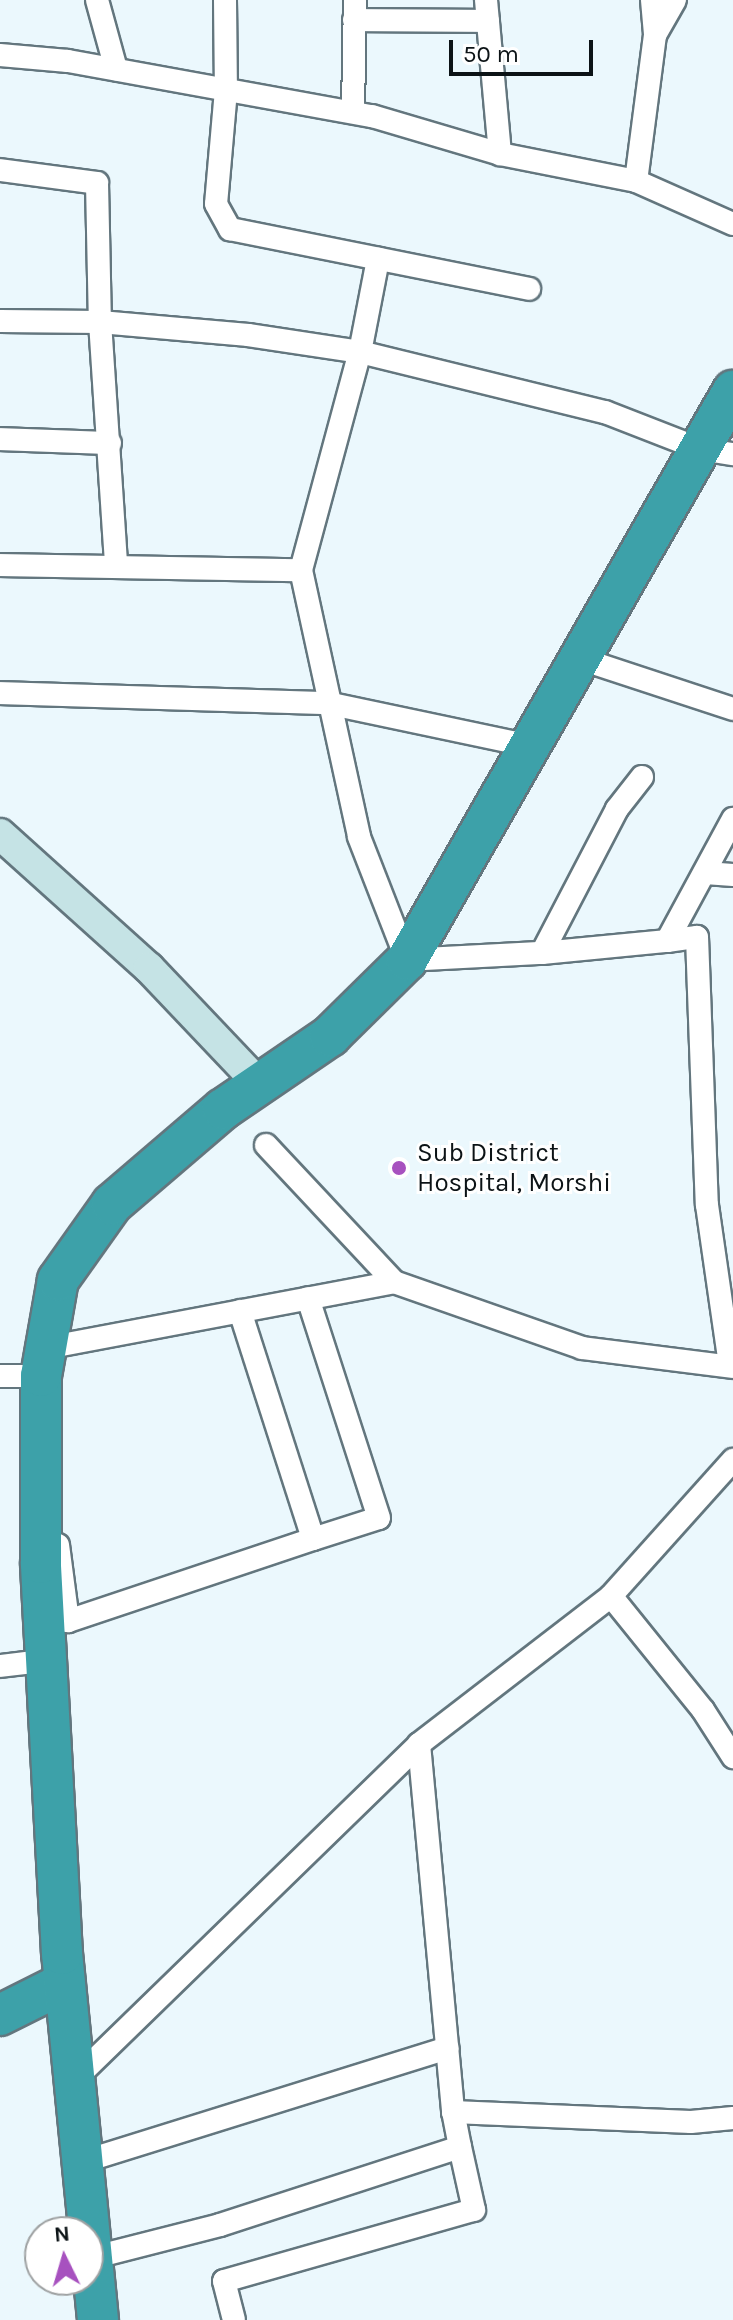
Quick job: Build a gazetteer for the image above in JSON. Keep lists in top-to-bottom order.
{
  "places": ["Sub District Hospital, Morshi"],
  "scale_bar": "50 m",
  "north": "top"
}
